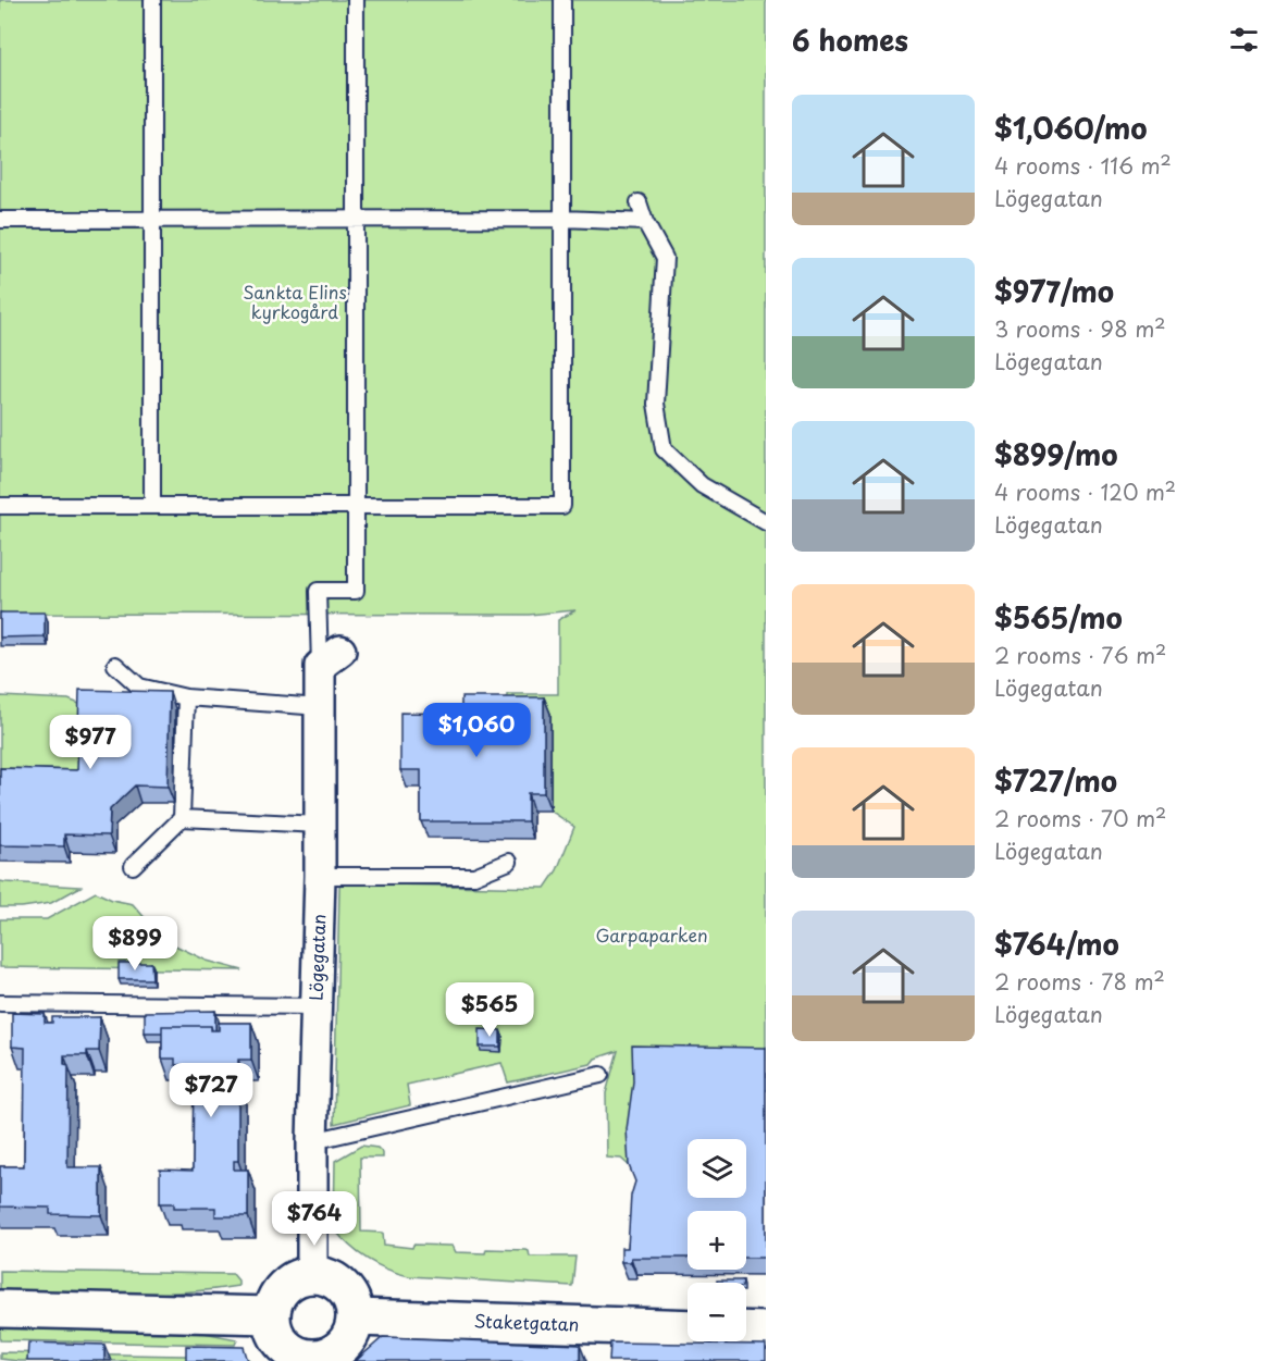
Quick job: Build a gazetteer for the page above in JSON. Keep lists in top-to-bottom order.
{
  "streets": {
    "street": ["Lögegatan", "Staketgatan"]
  },
  "crossings": [
    ["Lögegatan", "Staketgatan"]
  ],
  "parks": ["Sankta Elins kyrkogård", "Garpaparken"],
  "page": {
    "heading": "6 homes",
    "list": [
      {
        "name": "$1,060/mo",
        "note": "4 rooms · 116 m² · Lögegatan"
      },
      {
        "name": "$977/mo",
        "note": "3 rooms · 98 m² · Lögegatan"
      },
      {
        "name": "$899/mo",
        "note": "4 rooms · 120 m² · Lögegatan"
      },
      {
        "name": "$565/mo",
        "note": "2 rooms · 76 m² · Lögegatan"
      },
      {
        "name": "$727/mo",
        "note": "2 rooms · 70 m² · Lögegatan"
      },
      {
        "name": "$764/mo",
        "note": "2 rooms · 78 m² · Lögegatan"
      }
    ],
    "price": [
      "$1,060",
      "$977",
      "$899",
      "$565",
      "$727",
      "$764"
    ],
    "map_buttons": ["+", "−"]
  }
}
